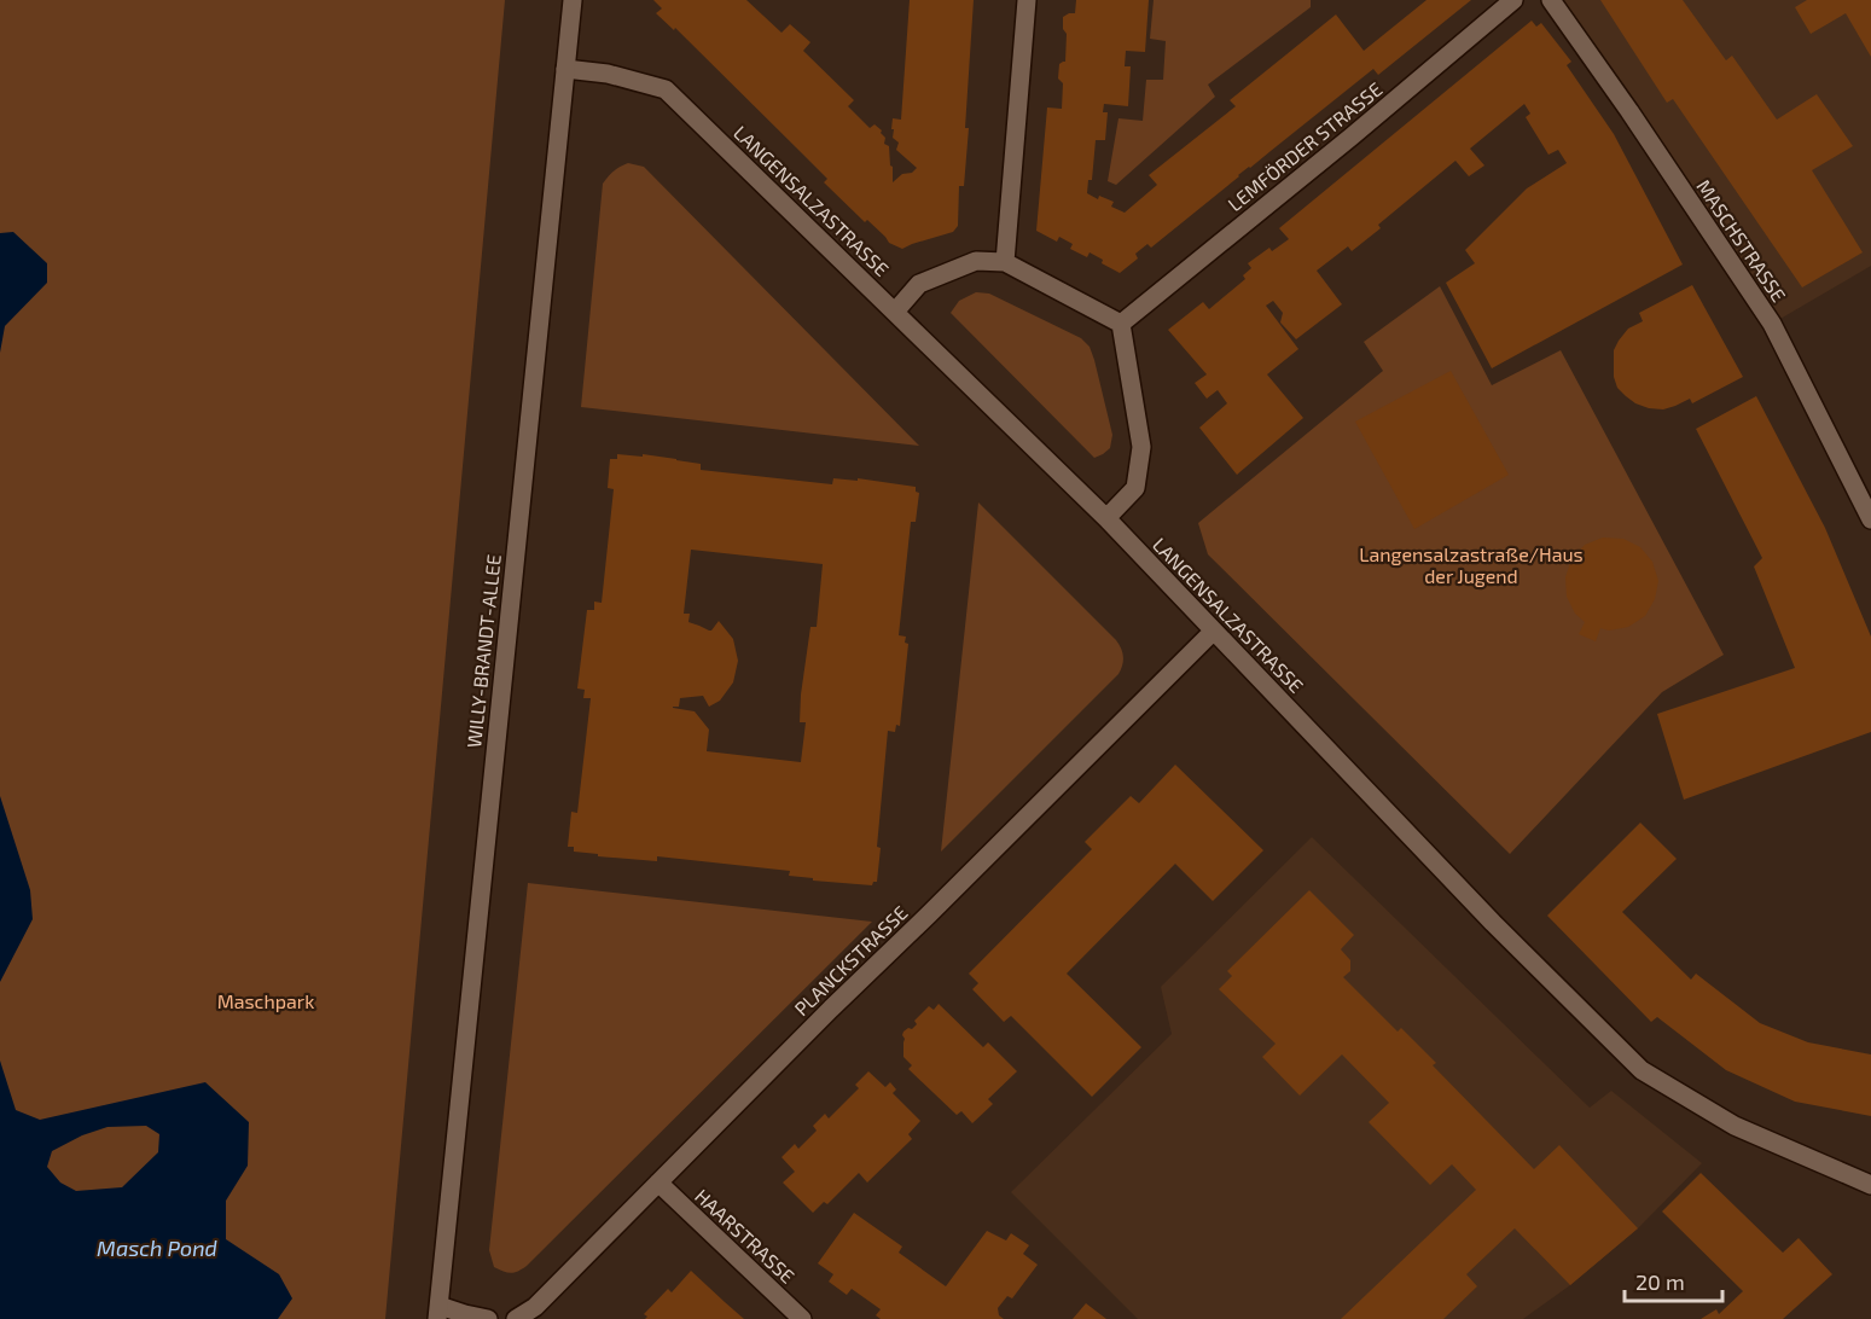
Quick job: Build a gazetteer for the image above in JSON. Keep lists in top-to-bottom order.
{
  "streets": {
    "street": [
      "LEMFÖRDER STRASSE",
      "LANGENSALZASTRASSE",
      "MASCHSTRASSE",
      "WILLY-BRANDT-ALLEE",
      "PLANCKSTRASSE",
      "HAARSTRASSE"
    ]
  },
  "crossings": [
    ["LANGENSALZASTRASSE", "WILLY-BRANDT-ALLEE"],
    ["LANGENSALZASTRASSE", "PLANCKSTRASSE"],
    ["PLANCKSTRASSE", "HAARSTRASSE"]
  ],
  "water": ["Masch Pond"],
  "parks": ["Langensalzastraße/Haus der Jugend", "Maschpark"],
  "scale_bar": "20 m"
}
